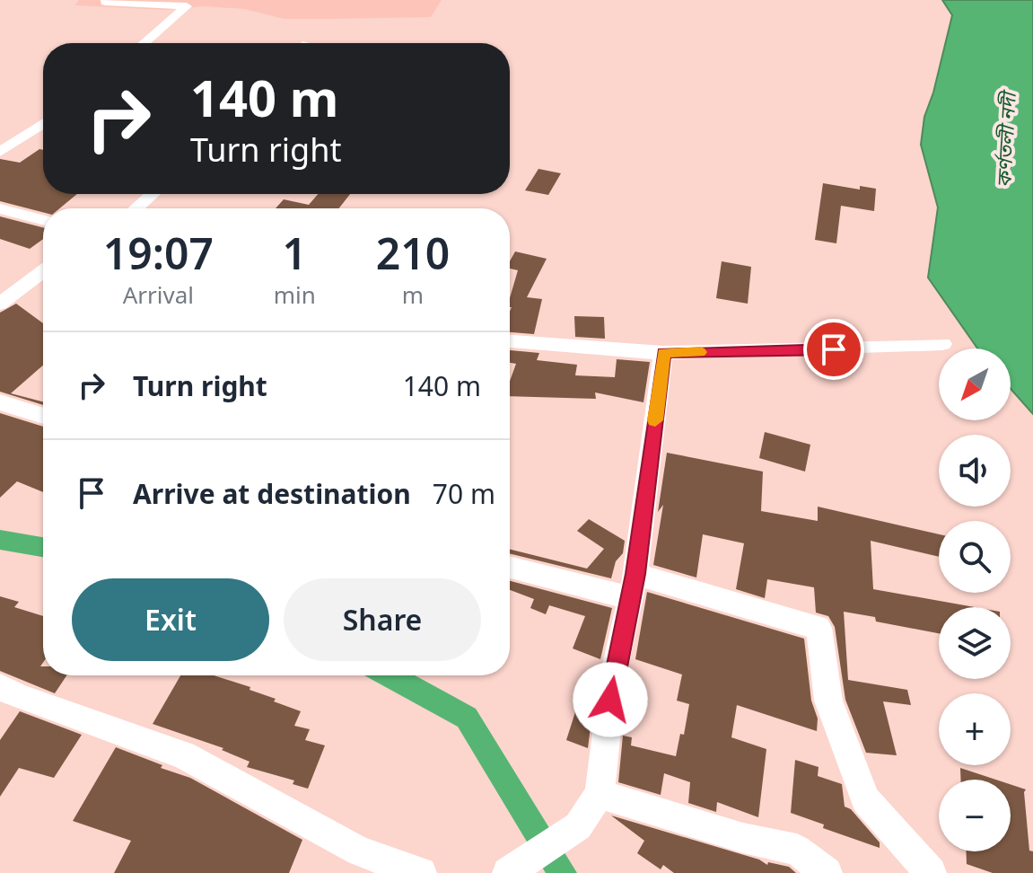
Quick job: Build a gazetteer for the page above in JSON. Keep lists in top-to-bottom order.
{
  "water": ["কর্ণতলী নদী"],
  "north": "bottom left",
  "page": {
    "turn": ["140 m", "Turn right"],
    "eta": [
      "19:07",
      "Arrival",
      "1",
      "min",
      "210",
      "m"
    ],
    "list": [
      {
        "name": "Turn right",
        "value": "140 m"
      },
      {
        "name": "Arrive at destination",
        "value": "70 m"
      }
    ],
    "map_buttons": ["+", "−"],
    "buttons": ["Exit", "Share"]
  }
}
